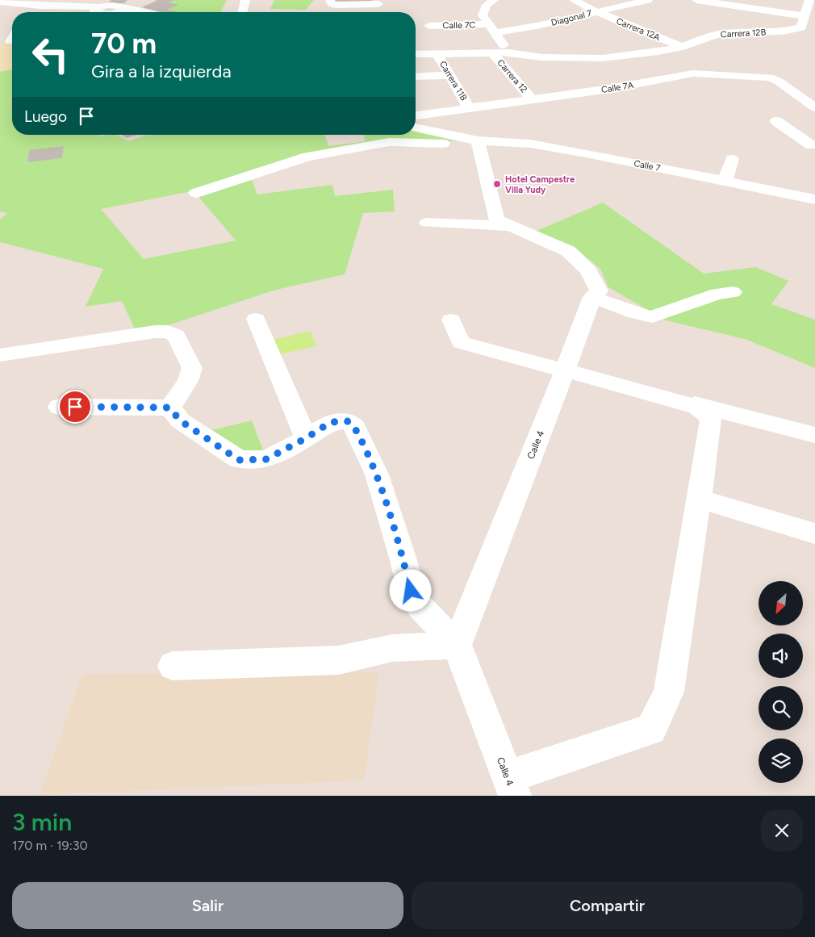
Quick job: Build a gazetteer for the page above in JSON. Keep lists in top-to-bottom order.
{
  "streets": {
    "street": [
      "Diagonal 7",
      "Calle 7C",
      "Carrera 12A",
      "Carrera 12B",
      "Carrera 12",
      "Carrera 11B",
      "Calle 7A",
      "Calle 7",
      "Calle 4"
    ]
  },
  "crossings": [
    ["Diagonal 7", "Calle 7C"],
    ["Diagonal 7", "Carrera 12A"],
    ["Diagonal 7", "Carrera 12"],
    ["Calle 7C", "Carrera 12"],
    ["Carrera 12A", "Carrera 12B"],
    ["Carrera 12B", "Carrera 12"],
    ["Carrera 12B", "Carrera 11B"],
    ["Carrera 12", "Calle 7A"],
    ["Carrera 11B", "Calle 7A"],
    ["Calle 7", "Calle 4"]
  ],
  "places": ["Hotel Campestre Villa Yudy"],
  "north": "bottom left",
  "page": {
    "turn": ["70 m", "Gira a la izquierda"],
    "then": "Luego",
    "heading": ["3 min", "170 m · 19:30"],
    "buttons": ["Salir", "Compartir"]
  }
}
